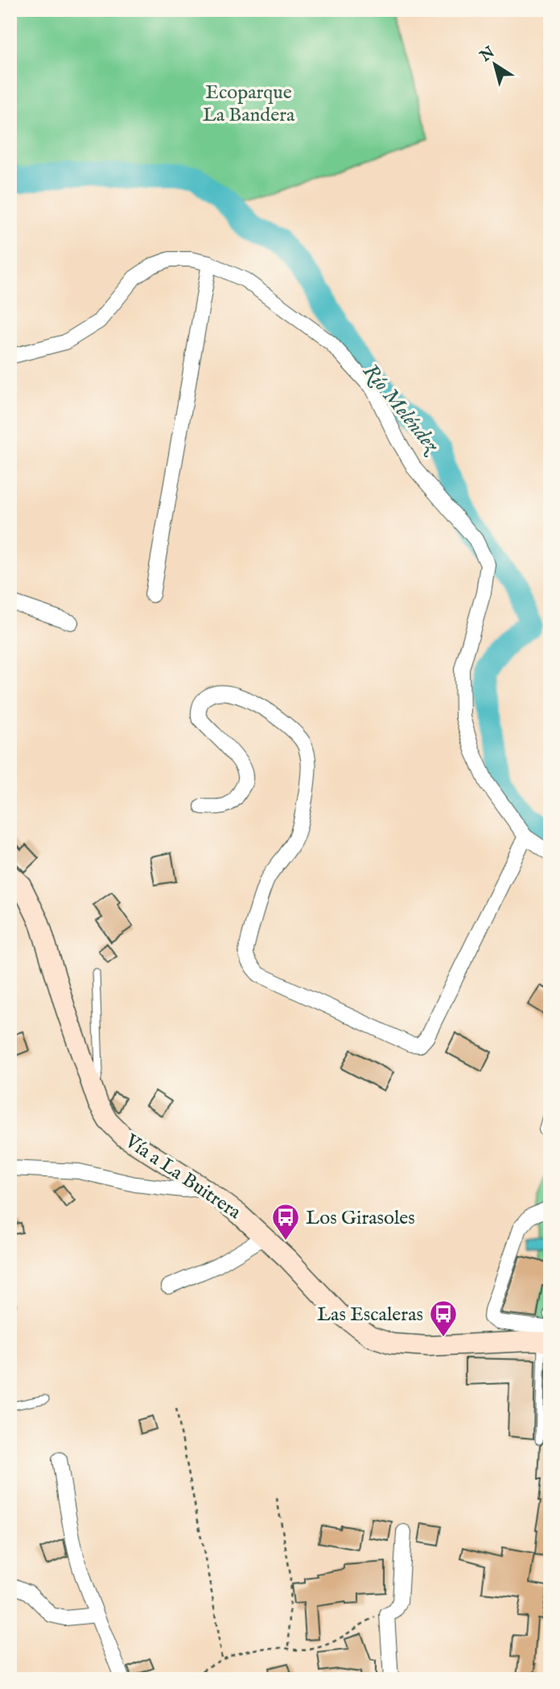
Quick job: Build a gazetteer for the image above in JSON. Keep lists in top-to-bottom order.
{
  "streets": {
    "street": ["Vía a La Buitrera"]
  },
  "water": ["Río Meléndez"],
  "parks": ["Ecoparque La Bandera"],
  "places": {
    "bus stop": ["Los Girasoles", "Las Escaleras"]
  },
  "north": "top left"
}
